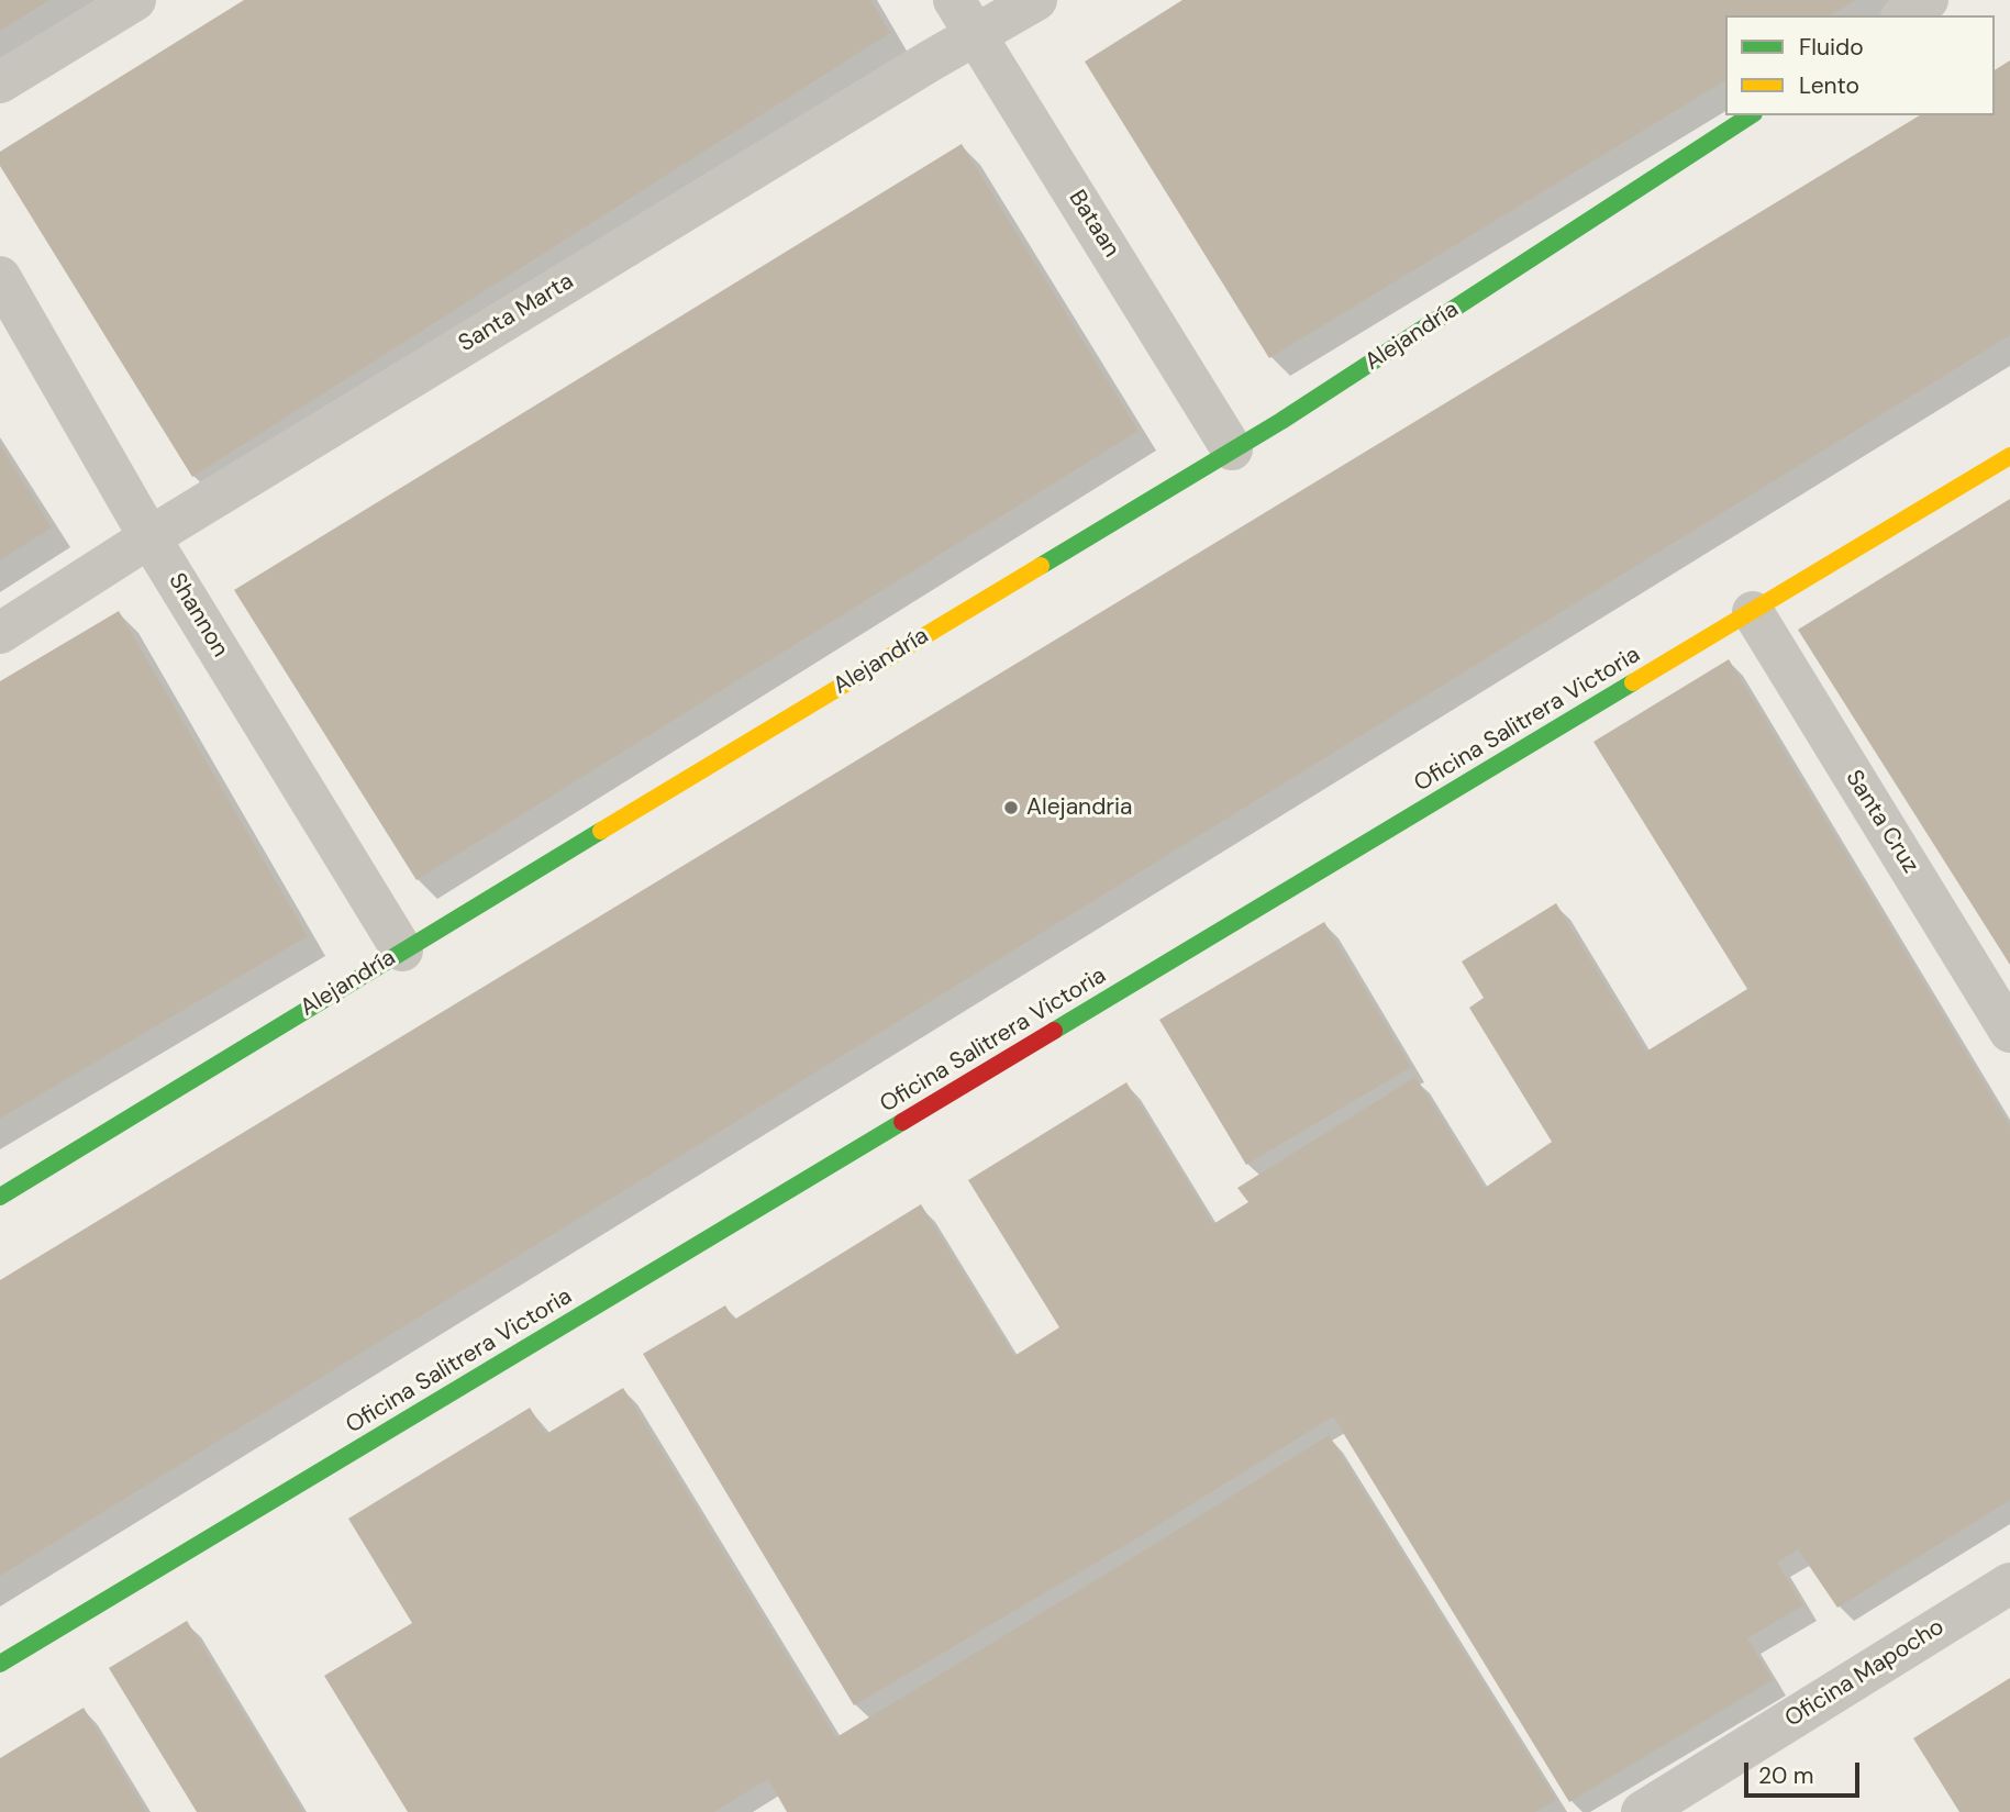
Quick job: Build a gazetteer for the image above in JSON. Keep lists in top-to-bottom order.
{
  "streets": {
    "street": [
      "Bataan",
      "Santa Marta",
      "Alejandría",
      "Shannon",
      "Oficina Salitrera Victoria",
      "Santa Cruz",
      "Oficina Mapocho"
    ]
  },
  "crossings": [
    ["Bataan", "Santa Marta"],
    ["Bataan", "Alejandría"],
    ["Santa Marta", "Shannon"],
    ["Alejandría", "Shannon"],
    ["Oficina Salitrera Victoria", "Santa Cruz"]
  ],
  "places": ["Alejandria"],
  "legend": ["Fluido", "Lento"],
  "scale_bar": "20 m"
}
